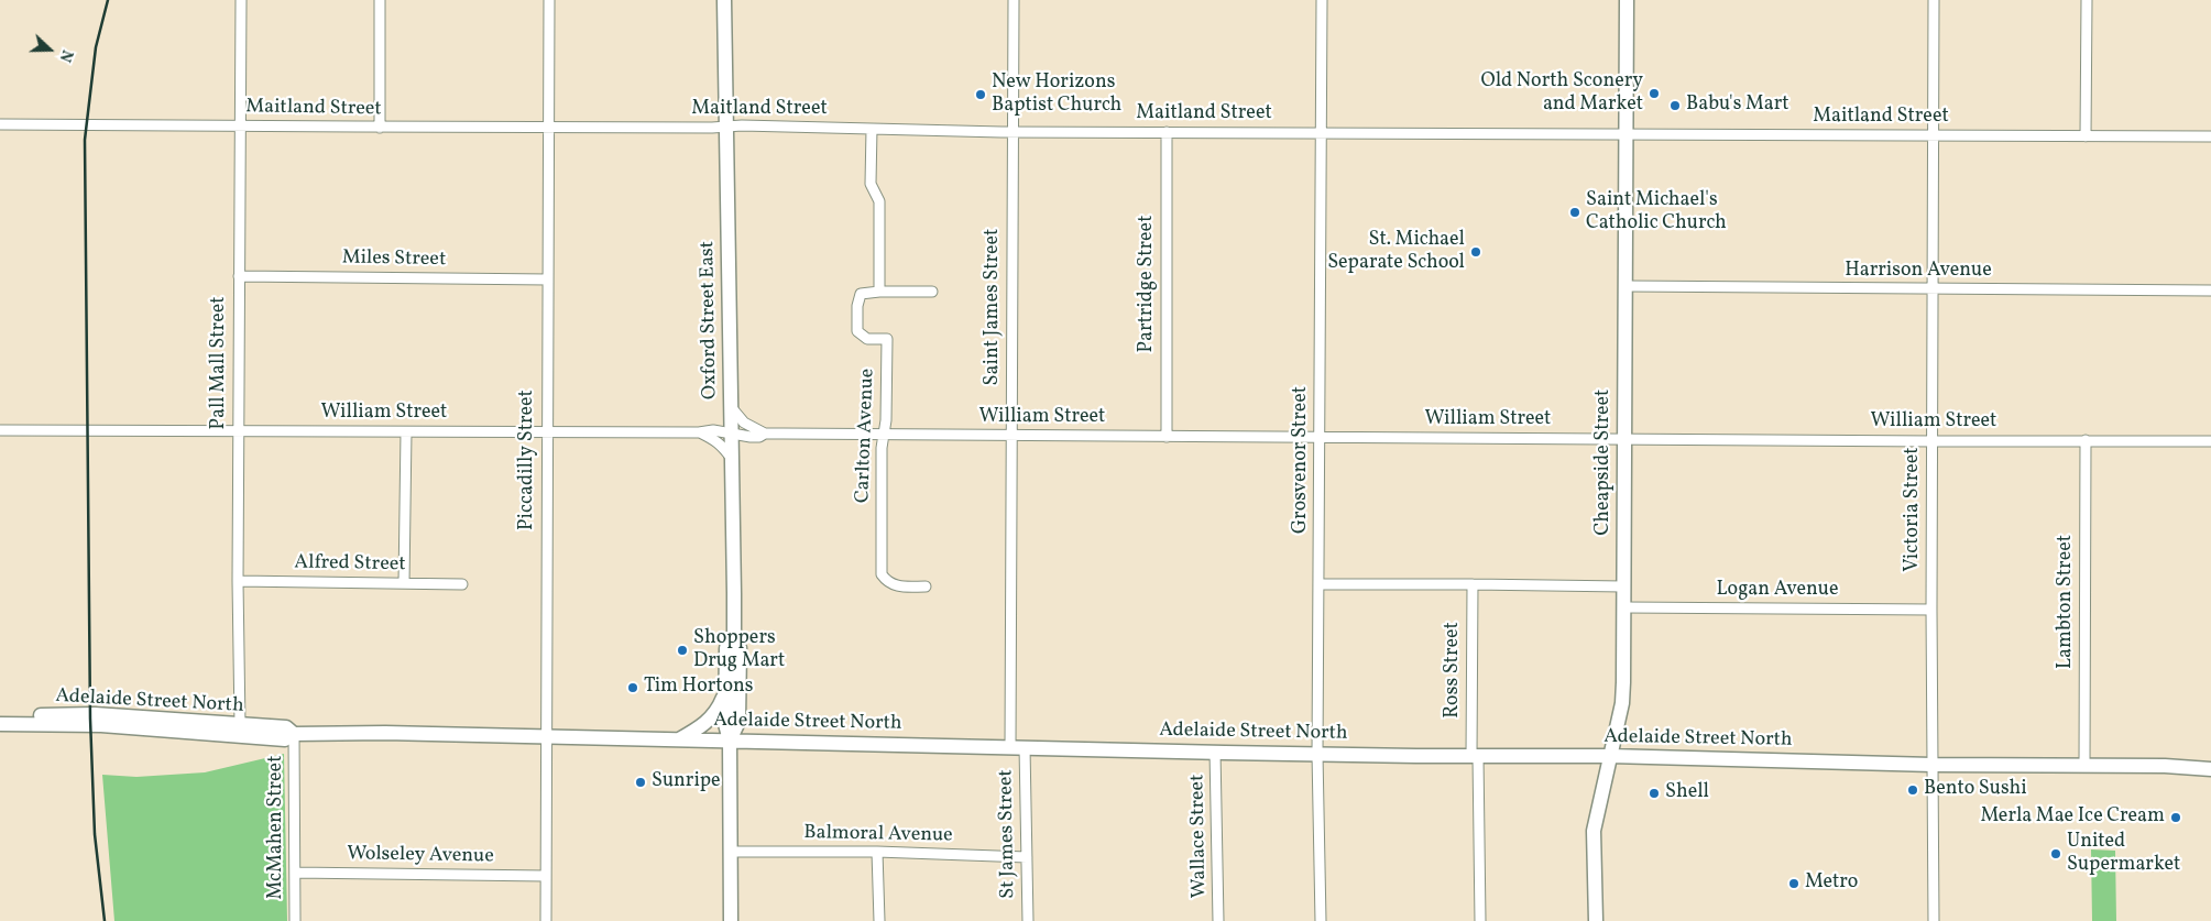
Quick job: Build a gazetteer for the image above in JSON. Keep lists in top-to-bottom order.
{
  "streets": {
    "main road": ["Oxford Street East", "Cheapside Street", "Adelaide Street North"],
    "street": [
      "Maitland Street",
      "Miles Street",
      "Harrison Avenue",
      "Partridge Street",
      "Saint James Street",
      "Pall Mall Street",
      "William Street",
      "Carlton Avenue",
      "Piccadilly Street",
      "Grosvenor Street",
      "Victoria Street",
      "Alfred Street",
      "Logan Avenue",
      "Lambton Street",
      "Ross Street",
      "McMahen Street",
      "St James Street",
      "Balmoral Avenue",
      "Wallace Street",
      "Wolseley Avenue"
    ]
  },
  "crossings": [
    ["Maitland Street", "Partridge Street"],
    ["Maitland Street", "Saint James Street"],
    ["Maitland Street", "Oxford Street East"],
    ["Maitland Street", "Pall Mall Street"],
    ["Maitland Street", "Piccadilly Street"],
    ["Maitland Street", "Grosvenor Street"],
    ["Maitland Street", "Cheapside Street"],
    ["Maitland Street", "Victoria Street"],
    ["Miles Street", "Pall Mall Street"],
    ["Miles Street", "Piccadilly Street"],
    ["Harrison Avenue", "Cheapside Street"],
    ["Harrison Avenue", "Victoria Street"],
    ["Partridge Street", "William Street"],
    ["Saint James Street", "William Street"],
    ["Saint James Street", "Adelaide Street North"],
    ["Oxford Street East", "William Street"],
    ["Oxford Street East", "Adelaide Street North"],
    ["Oxford Street East", "Balmoral Avenue"],
    ["Pall Mall Street", "William Street"],
    ["Pall Mall Street", "Alfred Street"],
    ["Pall Mall Street", "Adelaide Street North"],
    ["William Street", "Carlton Avenue"],
    ["William Street", "Piccadilly Street"],
    ["William Street", "Grosvenor Street"],
    ["William Street", "Cheapside Street"],
    ["William Street", "Victoria Street"],
    ["William Street", "Lambton Street"],
    ["Piccadilly Street", "Adelaide Street North"],
    ["Piccadilly Street", "Wolseley Avenue"],
    ["Grosvenor Street", "Adelaide Street North"],
    ["Cheapside Street", "Logan Avenue"],
    ["Cheapside Street", "Adelaide Street North"],
    ["Victoria Street", "Logan Avenue"],
    ["Victoria Street", "Adelaide Street North"],
    ["Lambton Street", "Adelaide Street North"],
    ["Ross Street", "Adelaide Street North"],
    ["Adelaide Street North", "McMahen Street"],
    ["Adelaide Street North", "St James Street"],
    ["Adelaide Street North", "Wallace Street"],
    ["McMahen Street", "Wolseley Avenue"],
    ["St James Street", "Balmoral Avenue"]
  ],
  "places": [
    "Old North Sconery and Market",
    "New Horizons Baptist Church",
    "Babu's Mart",
    "Saint Michael's Catholic Church",
    "St. Michael Separate School",
    "Shoppers Drug Mart",
    "Tim Hortons",
    "Sunripe",
    "Bento Sushi",
    "Shell",
    "Merla Mae Ice Cream",
    "United Supermarket",
    "Metro"
  ],
  "north": "right"
}
